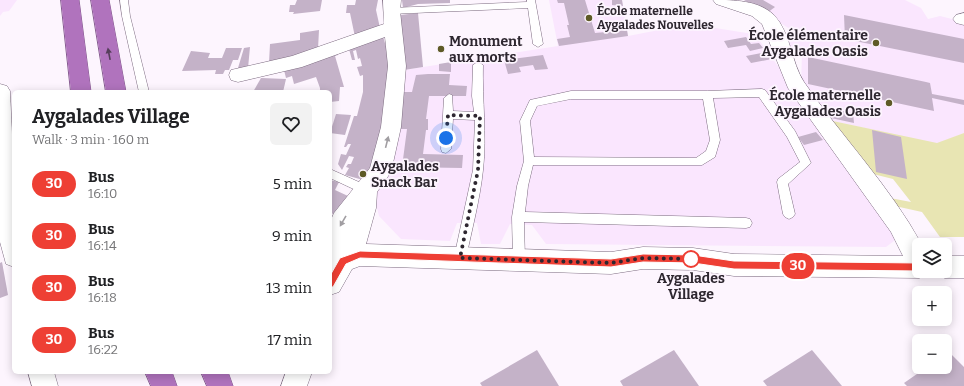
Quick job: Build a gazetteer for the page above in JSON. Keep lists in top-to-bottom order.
{
  "places": [
    "École maternelle Aygalades Nouvelles",
    "École élémentaire Aygalades Oasis",
    "Monument aux morts",
    "École maternelle Aygalades Oasis",
    "Aygalades Snack Bar",
    "Aygalades Village"
  ],
  "lines": ["bus line 30"],
  "page": {
    "on_map": "30",
    "heading": ["Aygalades Village", "Walk · 3 min · 160 m"],
    "list": [
      {
        "mark": "30",
        "name": "Bus",
        "note": "16:10",
        "value": "5 min"
      },
      {
        "mark": "30",
        "name": "Bus",
        "note": "16:14",
        "value": "9 min"
      },
      {
        "mark": "30",
        "name": "Bus",
        "note": "16:18",
        "value": "13 min"
      },
      {
        "mark": "30",
        "name": "Bus",
        "note": "16:22",
        "value": "17 min"
      }
    ],
    "map_buttons": ["+", "−"]
  }
}
